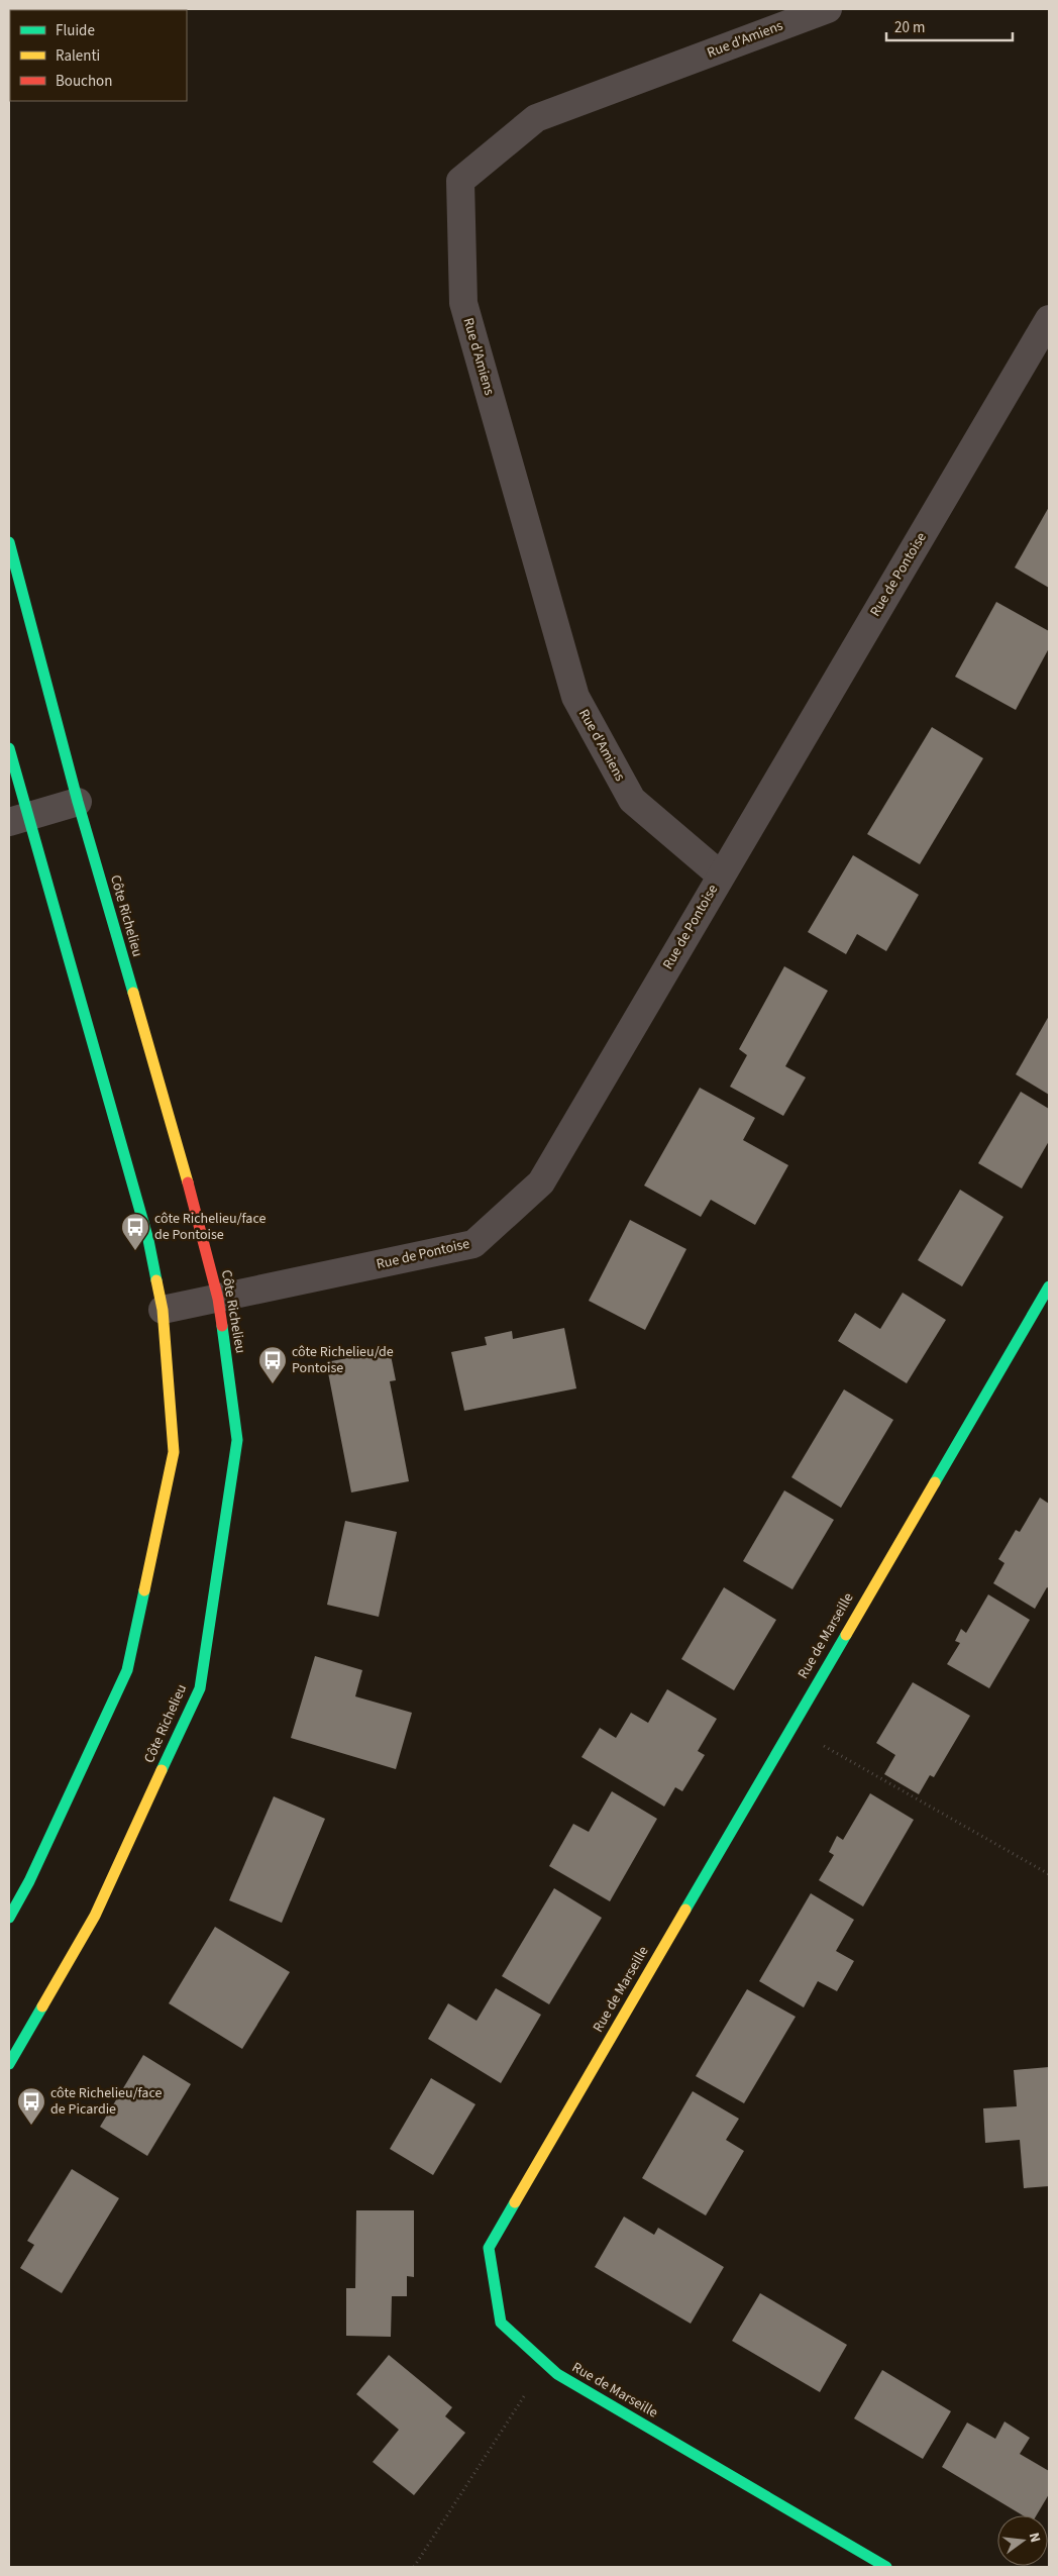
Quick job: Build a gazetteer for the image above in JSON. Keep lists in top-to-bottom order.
{
  "streets": {
    "street": [
      "Rue d'Amiens",
      "Rue de Pontoise",
      "Côte Richelieu",
      "Rue de Marseille"
    ]
  },
  "crossings": [
    ["Rue d'Amiens", "Rue de Pontoise"],
    ["Rue de Pontoise", "Côte Richelieu"]
  ],
  "places": {
    "bus stop": ["côte Richelieu/face de Pontoise", "côte Richelieu/de Pontoise", "côte Richelieu/face de Picardie"]
  },
  "legend": ["Fluide", "Ralenti", "Bouchon"],
  "scale_bar": "20 m",
  "north": "right"
}
